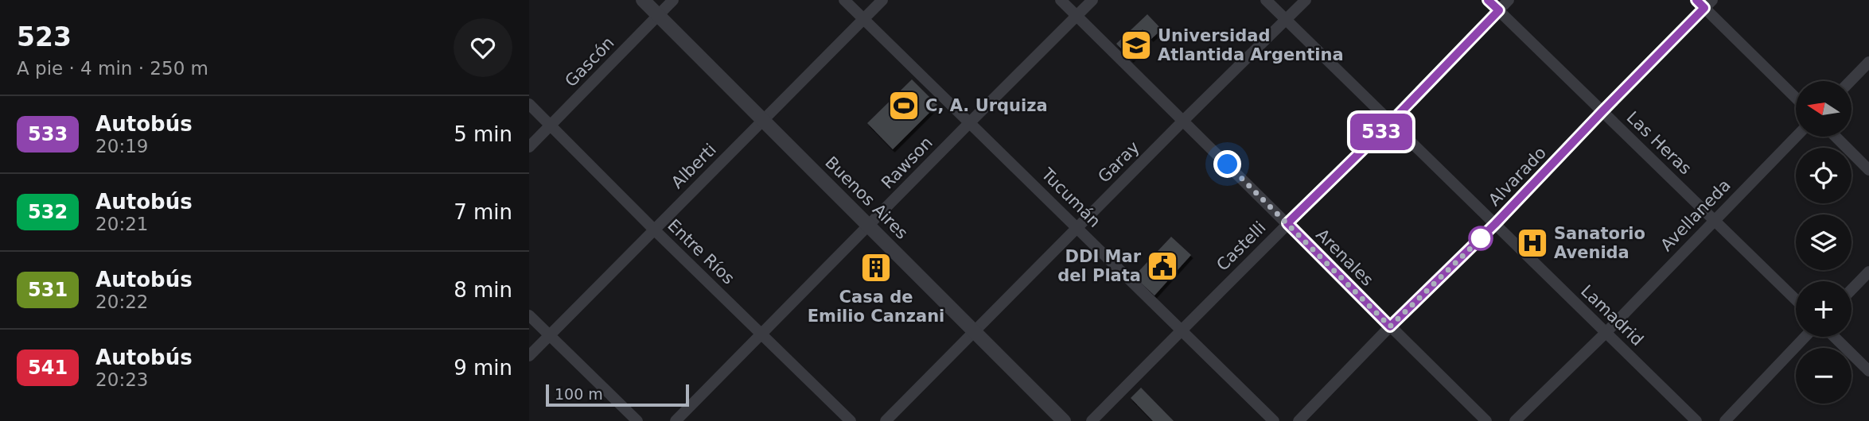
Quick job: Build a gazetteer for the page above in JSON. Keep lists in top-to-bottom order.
{
  "streets": {
    "street": [
      "Gascón",
      "Las Heras",
      "Garay",
      "Rawson",
      "Alberti",
      "Alvarado",
      "Buenos Aires",
      "Tucumán",
      "Avellaneda",
      "Castelli",
      "Entre Ríos",
      "Arenales",
      "Lamadrid"
    ]
  },
  "crossings": [
    ["Gascón", "Buenos Aires"],
    ["Gascón", "Entre Ríos"],
    ["Las Heras", "Alvarado"],
    ["Las Heras", "Avellaneda"],
    ["Las Heras", "Castelli"],
    ["Garay", "Buenos Aires"],
    ["Garay", "Tucumán"],
    ["Garay", "Arenales"],
    ["Garay", "Lamadrid"],
    ["Rawson", "Buenos Aires"],
    ["Rawson", "Tucumán"],
    ["Rawson", "Entre Ríos"],
    ["Rawson", "Arenales"],
    ["Alberti", "Buenos Aires"],
    ["Alberti", "Tucumán"],
    ["Alberti", "Entre Ríos"],
    ["Alvarado", "Arenales"],
    ["Alvarado", "Lamadrid"],
    ["Tucumán", "Castelli"],
    ["Avellaneda", "Lamadrid"],
    ["Castelli", "Arenales"],
    ["Castelli", "Lamadrid"]
  ],
  "places": {
    "school or university": ["Universidad Atlantida Argentina"],
    "sports": ["C, A. Urquiza"],
    "hospital": ["Sanatorio Avenida"],
    "public building": ["DDI Mar del Plata"],
    "building": ["Casa de Emilio Canzani"]
  },
  "lines": ["bus line 533"],
  "scale_bar": "100 m",
  "north": "left",
  "page": {
    "heading": ["523", "A pie · 4 min · 250 m"],
    "on_map": "533",
    "map_buttons": ["+", "−"],
    "list": [
      {
        "mark": "533",
        "name": "Autobús",
        "note": "20:19",
        "value": "5 min"
      },
      {
        "mark": "532",
        "name": "Autobús",
        "note": "20:21",
        "value": "7 min"
      },
      {
        "mark": "531",
        "name": "Autobús",
        "note": "20:22",
        "value": "8 min"
      },
      {
        "mark": "541",
        "name": "Autobús",
        "note": "20:23",
        "value": "9 min"
      }
    ],
    "scale": "100 m"
  }
}
